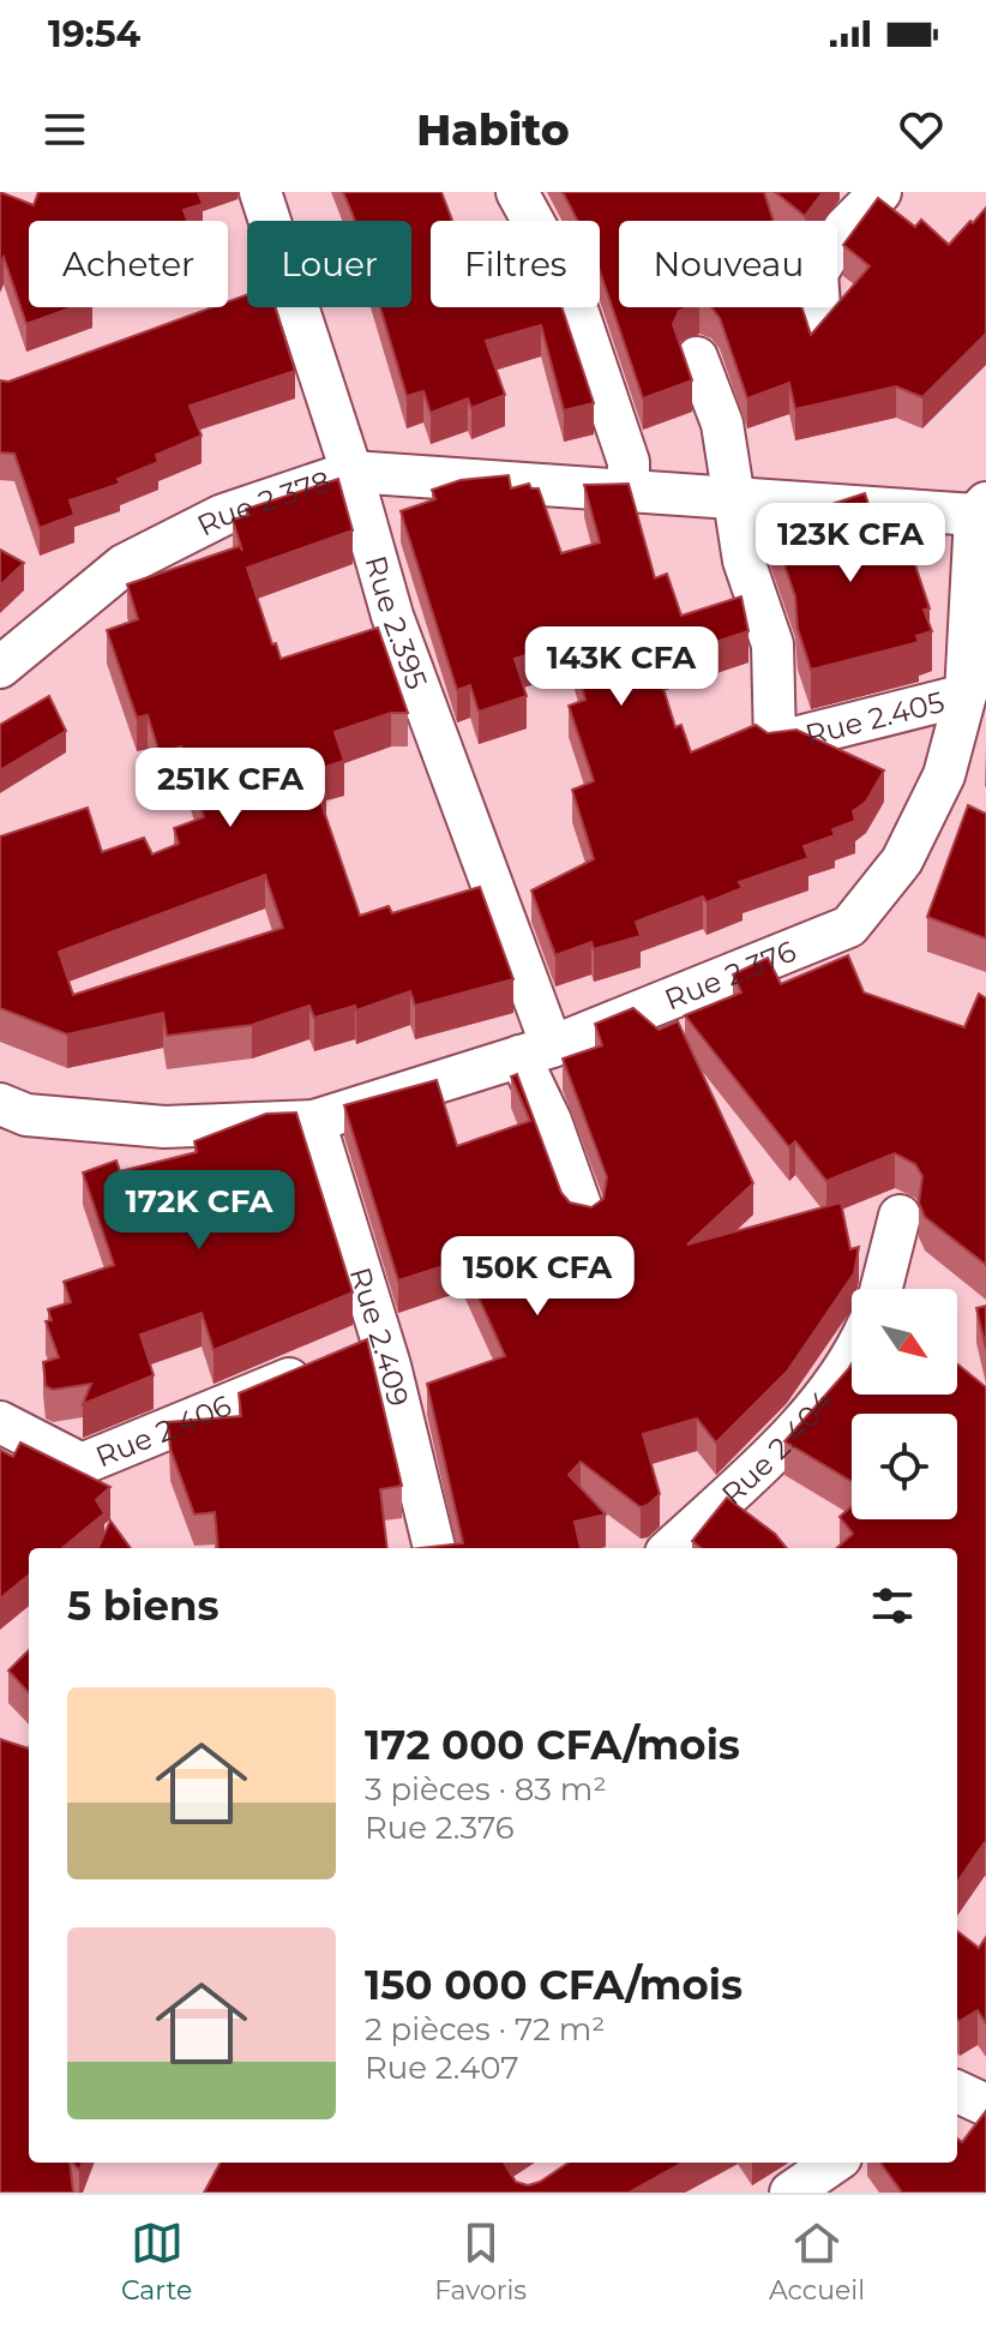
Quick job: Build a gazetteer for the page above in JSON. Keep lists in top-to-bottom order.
{
  "streets": {
    "street": [
      "Rue 2.378",
      "Rue 2.395",
      "Rue 2.405",
      "Rue 2.376",
      "Rue 2.409",
      "Rue 2.406",
      "Rue 2.404"
    ]
  },
  "crossings": [
    ["Rue 2.378", "Rue 2.395"],
    ["Rue 2.378", "Rue 2.405"],
    ["Rue 2.378", "Rue 2.376"],
    ["Rue 2.395", "Rue 2.376"],
    ["Rue 2.405", "Rue 2.376"],
    ["Rue 2.376", "Rue 2.409"],
    ["Rue 2.409", "Rue 2.406"]
  ],
  "north": "bottom right",
  "page": {
    "status": "19:54",
    "header": "Habito",
    "chip": [
      "Acheter",
      "Louer",
      "Filtres",
      "Nouveau"
    ],
    "price": [
      "123K CFA",
      "143K CFA",
      "251K CFA",
      "172K CFA",
      "150K CFA"
    ],
    "heading": "5 biens",
    "list": [
      {
        "name": "172 000 CFA/mois",
        "note": "3 pièces · 83 m² · Rue 2.376"
      },
      {
        "name": "150 000 CFA/mois",
        "note": "2 pièces · 72 m² · Rue 2.407"
      }
    ],
    "tabs": ["Carte", "Favoris", "Accueil"]
  }
}
